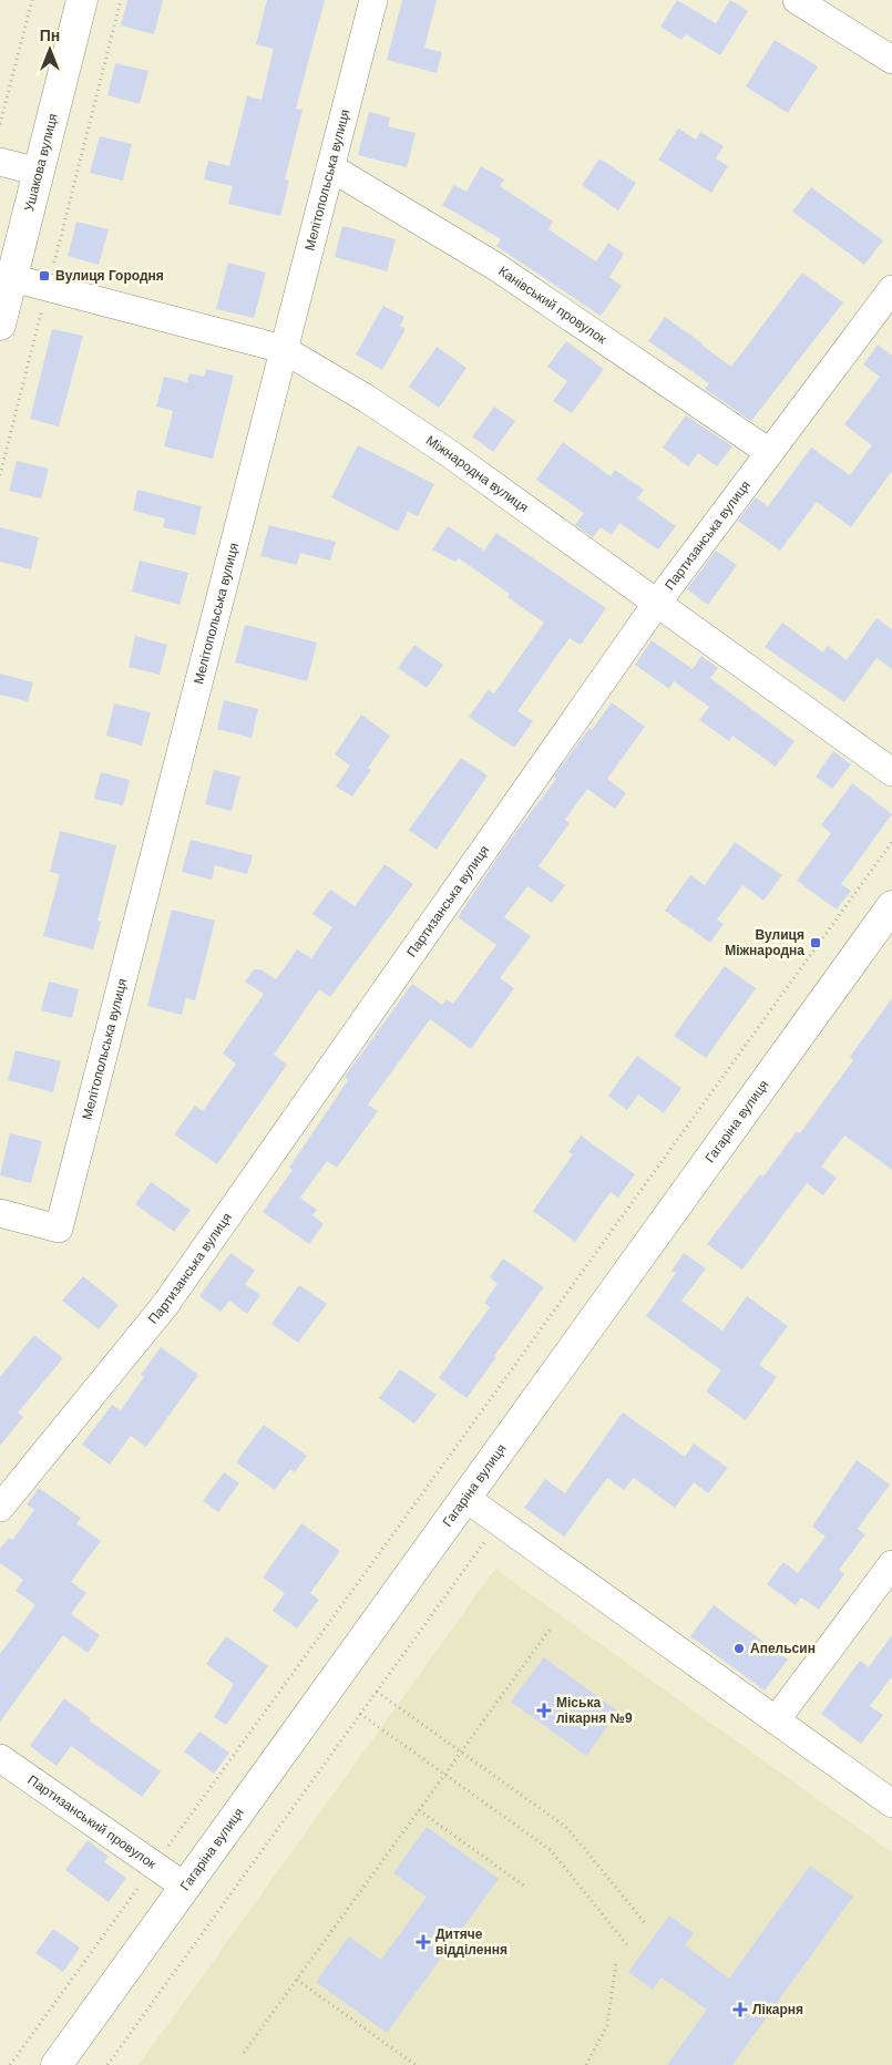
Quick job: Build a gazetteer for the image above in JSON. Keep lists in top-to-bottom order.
{
  "streets": {
    "street": [
      "Ушакова вулиця",
      "Мелітопольська вулиця",
      "Канівський провулок",
      "Міжнародна вулиця",
      "Партизанська вулиця",
      "Гагаріна вулиця",
      "Партизанський провулок"
    ]
  },
  "crossings": [
    ["Ушакова вулиця", "Міжнародна вулиця"],
    ["Мелітопольська вулиця", "Канівський провулок"],
    ["Мелітопольська вулиця", "Міжнародна вулиця"],
    ["Канівський провулок", "Партизанська вулиця"],
    ["Міжнародна вулиця", "Партизанська вулиця"],
    ["Гагаріна вулиця", "Партизанський провулок"]
  ],
  "places": {
    "transit": ["Вулиця Городня", "Вулиця Міжнародна"],
    "other": ["Апельсин"],
    "health": ["Міська лікарня №9", "Дитяче відділення", "Лікарня"]
  },
  "north": "top"
}
